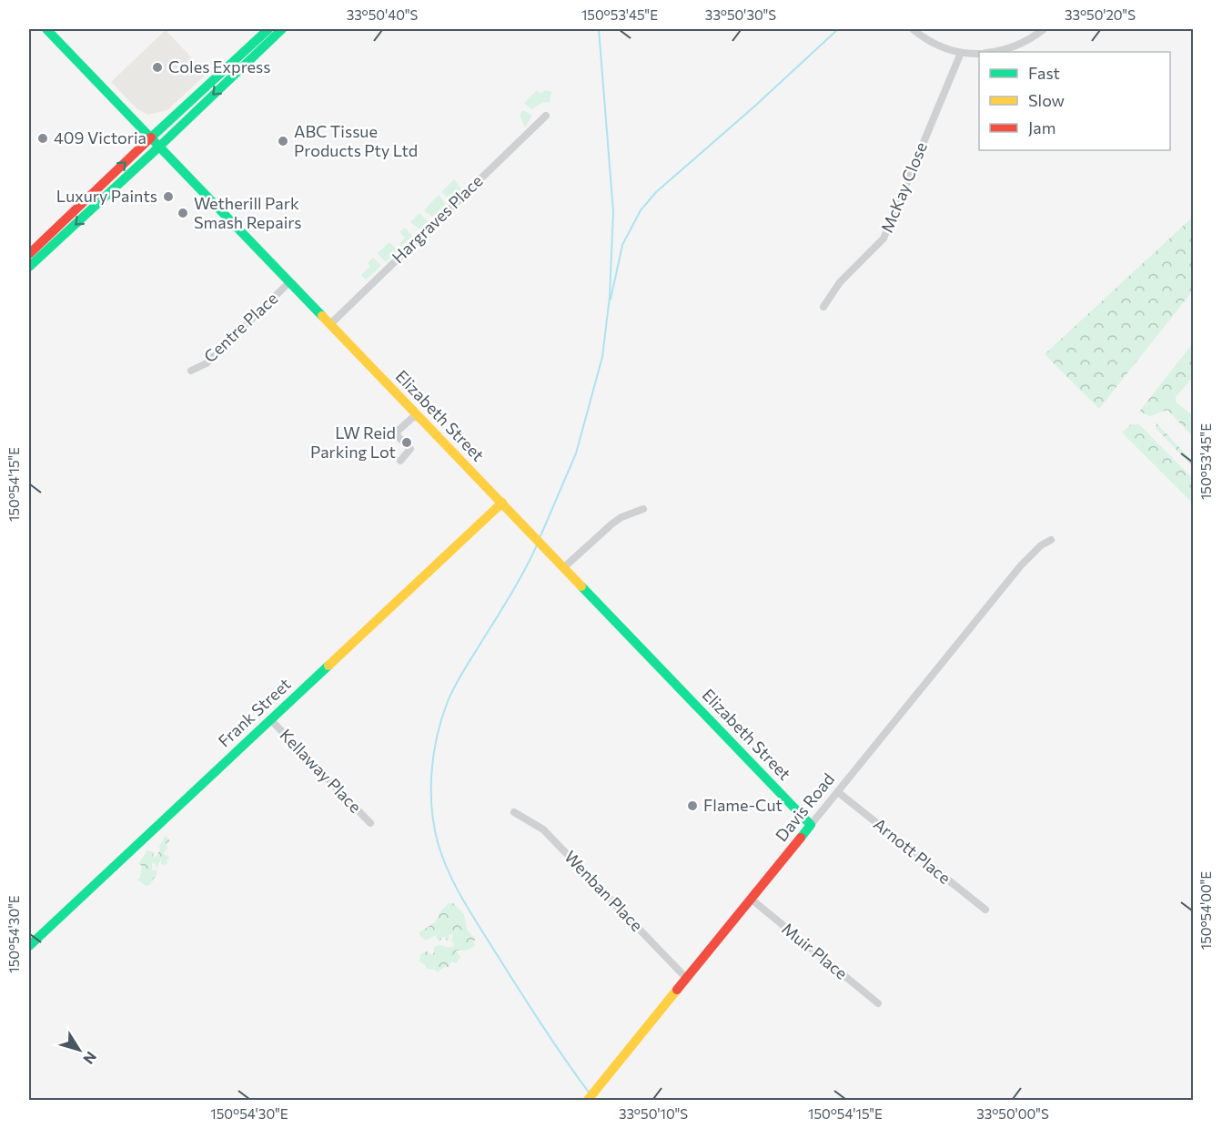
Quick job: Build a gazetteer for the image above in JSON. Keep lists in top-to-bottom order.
{
  "streets": {
    "street": [
      "McKay Close",
      "Hargraves Place",
      "Centre Place",
      "Elizabeth Street",
      "Frank Street",
      "Kellaway Place",
      "Davis Road",
      "Arnott Place",
      "Wenban Place",
      "Muir Place"
    ]
  },
  "crossings": [
    ["Hargraves Place", "Elizabeth Street"],
    ["Centre Place", "Elizabeth Street"],
    ["Elizabeth Street", "Frank Street"],
    ["Elizabeth Street", "Davis Road"],
    ["Frank Street", "Kellaway Place"],
    ["Davis Road", "Arnott Place"],
    ["Davis Road", "Wenban Place"],
    ["Davis Road", "Muir Place"]
  ],
  "places": [
    "Coles Express",
    "409 Victoria",
    "ABC Tissue Products Pty Ltd",
    "Luxury Paints",
    "Wetherill Park Smash Repairs",
    "LW Reid Parking Lot",
    "Flame-Cut"
  ],
  "legend": ["Fast", "Slow", "Jam"],
  "north": "bottom right",
  "coordinates": [
    "33°50'40\"S",
    "150°53'45\"E",
    "33°50'30\"S",
    "33°50'20\"S",
    "150°54'15\"E",
    "150°54'00\"E",
    "150°54'30\"E",
    "33°50'10\"S",
    "33°50'00\"S"
  ]
}
